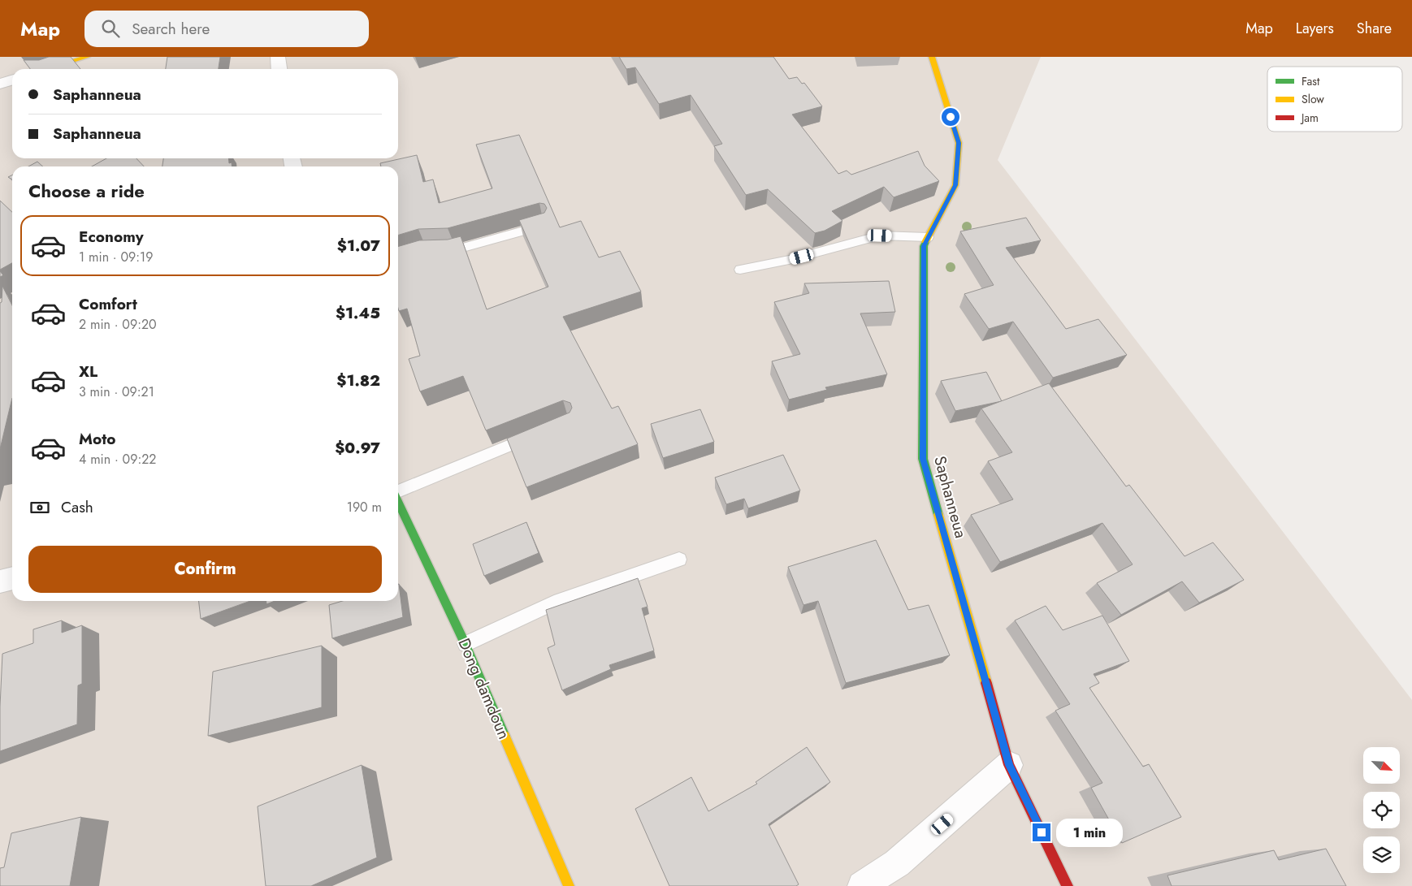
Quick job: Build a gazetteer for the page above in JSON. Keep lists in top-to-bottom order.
{
  "streets": {
    "street": ["Saphanneua", "Dong damdoun"]
  },
  "legend": ["Fast", "Slow", "Jam"],
  "north": "bottom right",
  "page": {
    "header": "Map",
    "search": "Search here",
    "nav": ["Map", "Layers", "Share"],
    "banner": ["Saphanneua", "Saphanneua"],
    "heading": "Choose a ride",
    "list": [
      {
        "name": "Economy",
        "note": "1 min · 09:19",
        "value": "$1.07"
      },
      {
        "name": "Comfort",
        "note": "2 min · 09:20",
        "value": "$1.45"
      },
      {
        "name": "XL",
        "note": "3 min · 09:21",
        "value": "$1.82"
      },
      {
        "name": "Moto",
        "note": "4 min · 09:22",
        "value": "$0.97"
      }
    ],
    "pay": ["Cash", "190 m"],
    "buttons": "Confirm",
    "bubble": "1 min"
  }
}
